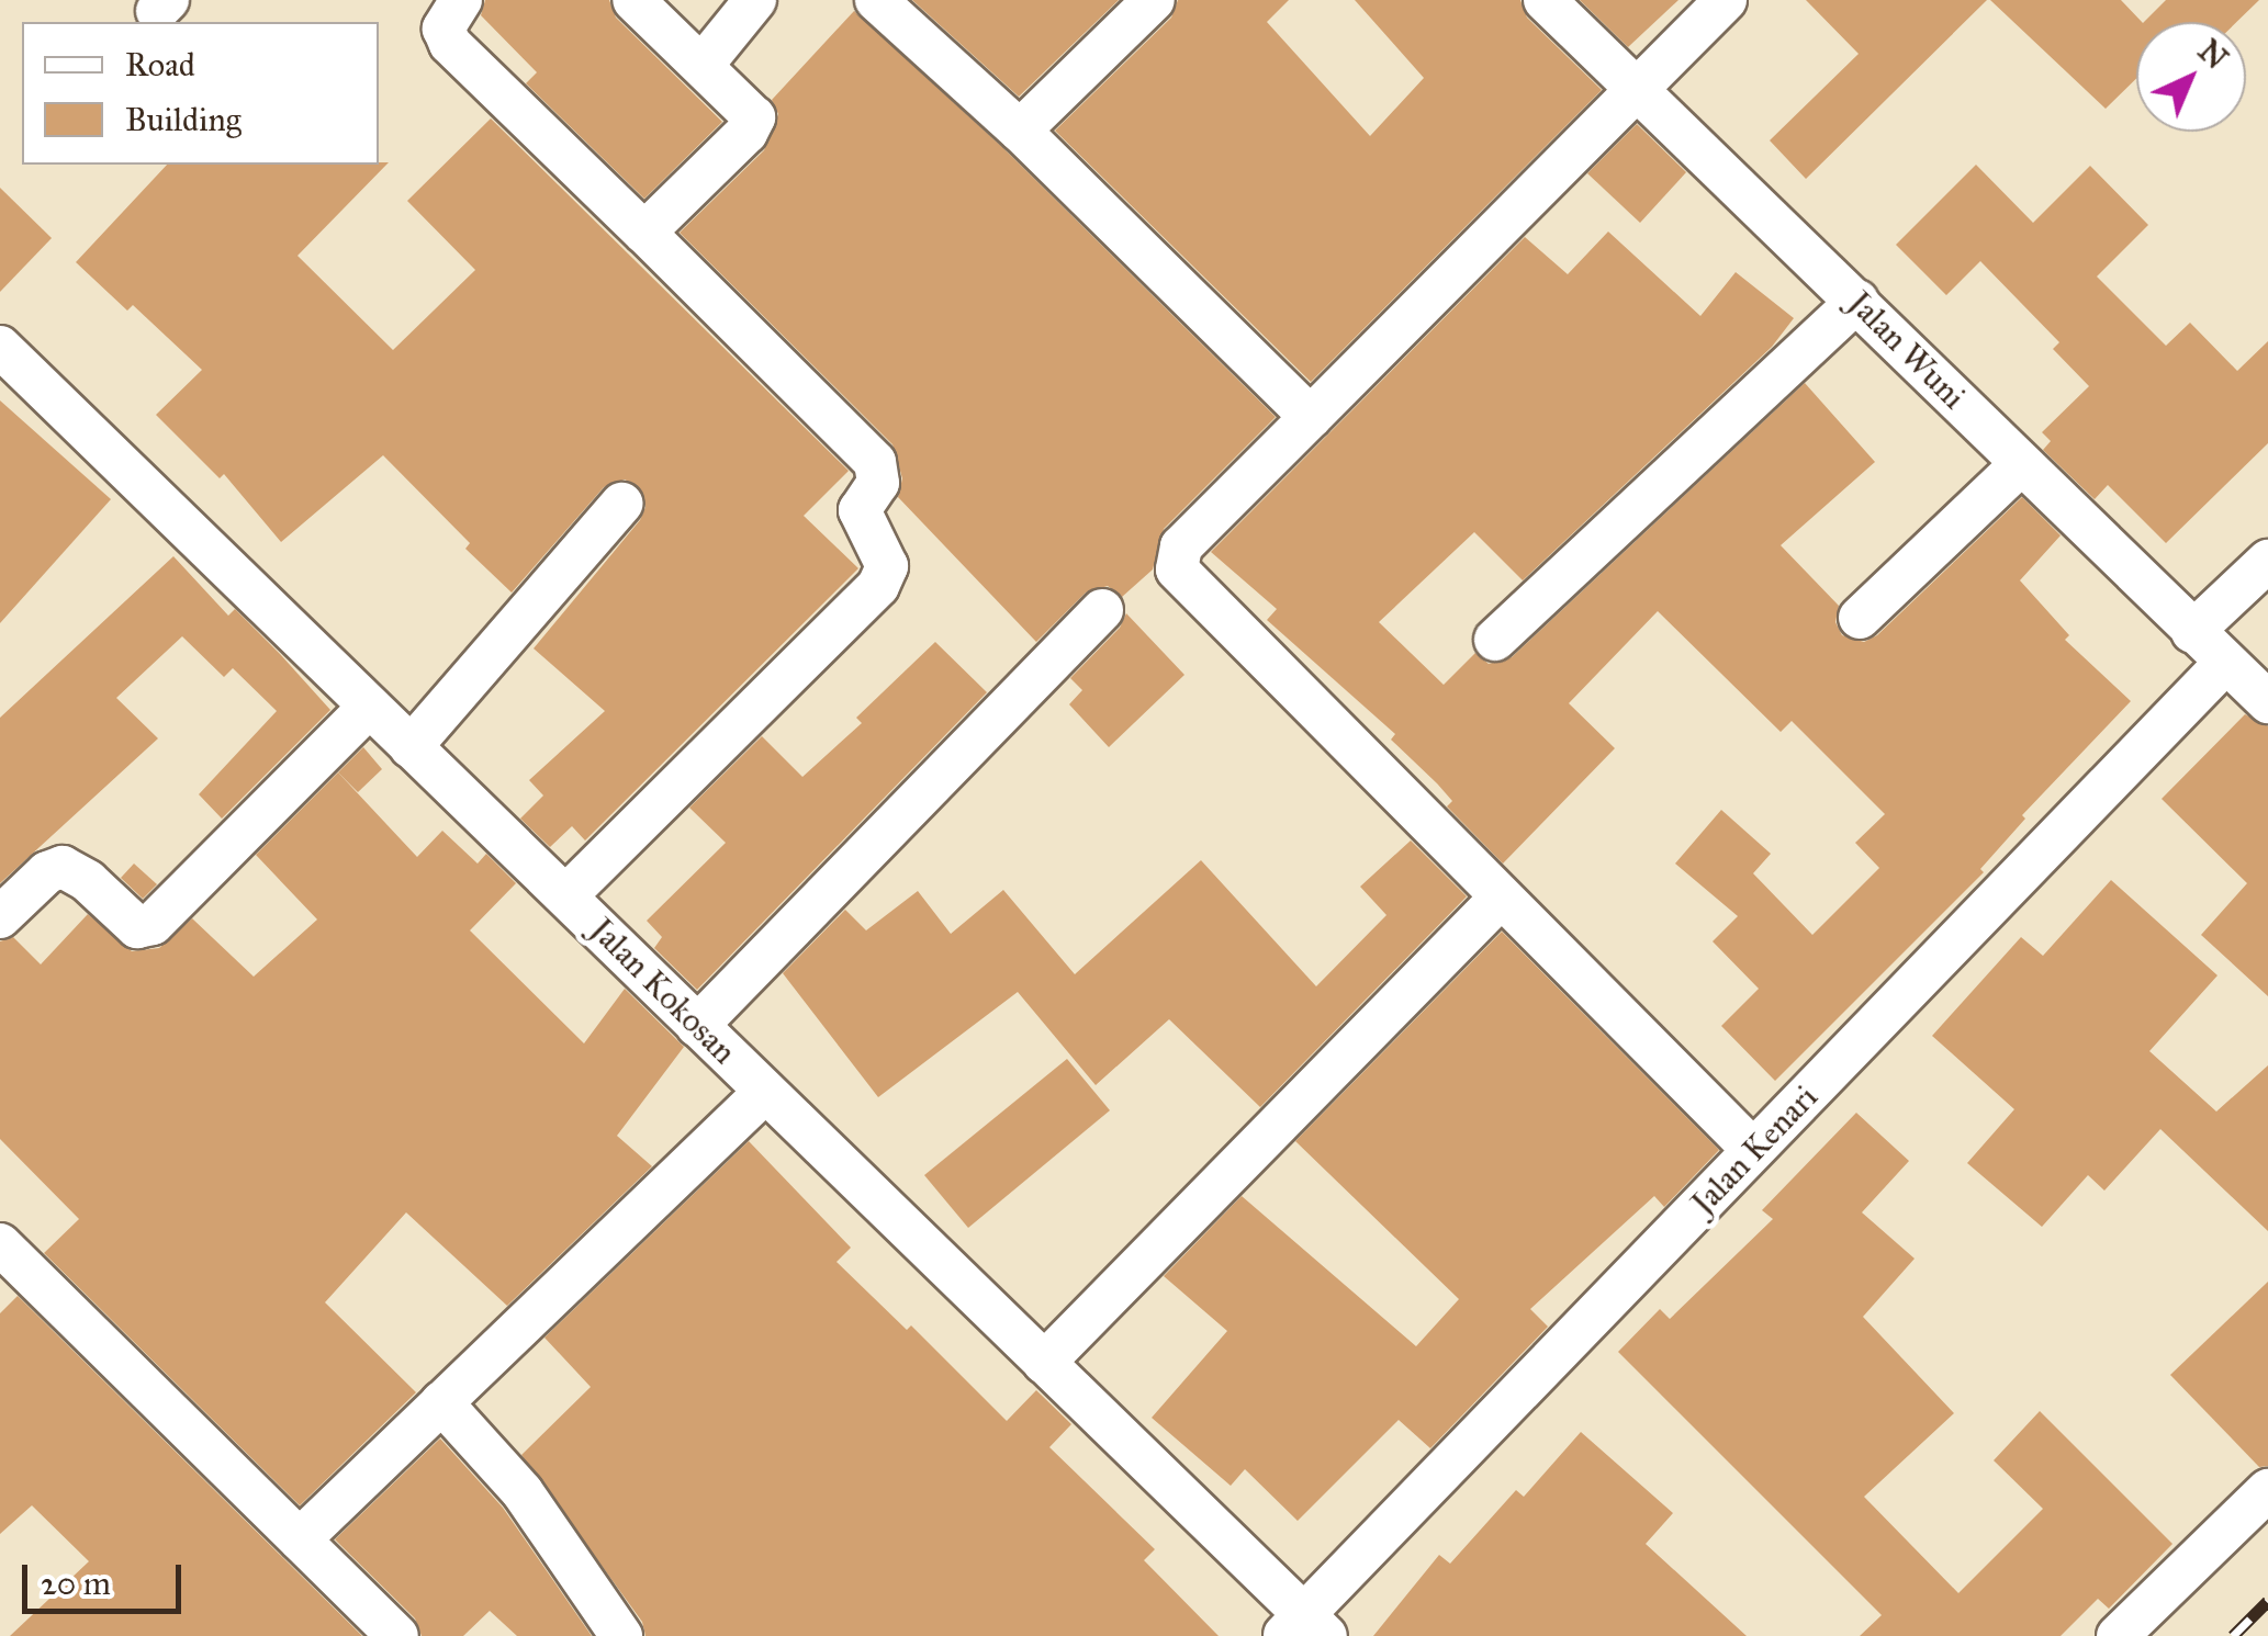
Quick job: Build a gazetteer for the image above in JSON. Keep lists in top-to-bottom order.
{
  "streets": {
    "street": ["Jalan Wuni", "Jalan Kokosan", "Jalan Kenari"]
  },
  "crossings": [
    ["Jalan Wuni", "Jalan Kenari"],
    ["Jalan Kokosan", "Jalan Kenari"]
  ],
  "legend": ["Road", "Building"],
  "scale_bar": "20 m",
  "north": "top right"
}
